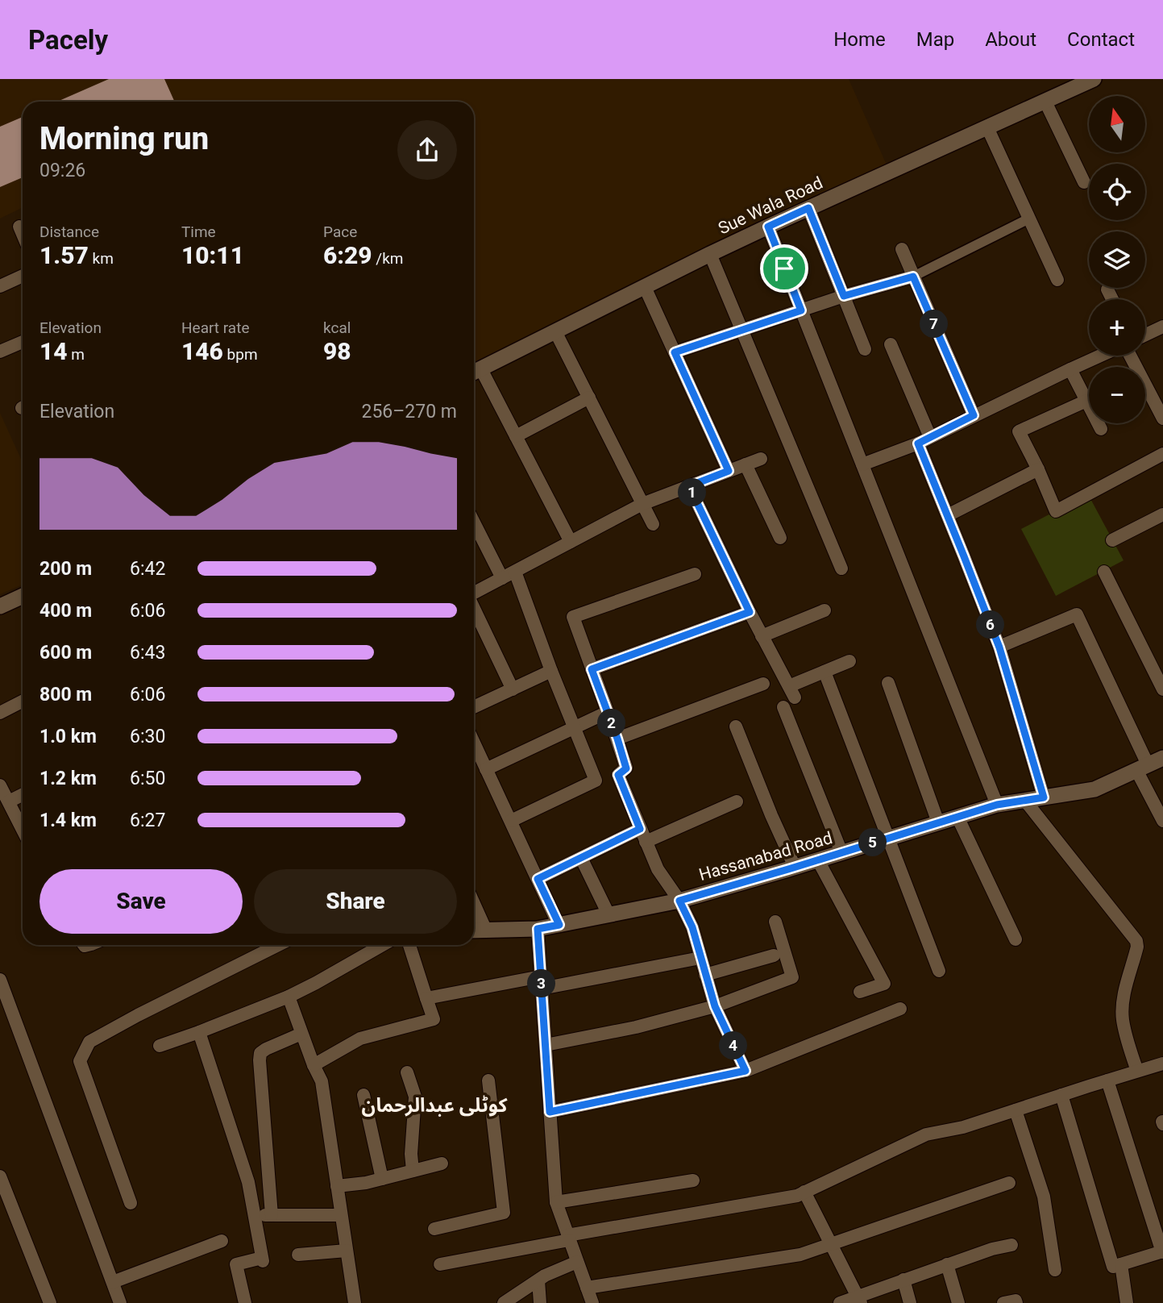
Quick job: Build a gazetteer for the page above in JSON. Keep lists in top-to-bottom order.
{
  "streets": {
    "street": ["Sue Wala Road", "Hassanabad Road"]
  },
  "districts": ["کوٹلی عبدالرحمان"],
  "north": "top",
  "page": {
    "header": "Pacely",
    "nav": [
      "Home",
      "Map",
      "About",
      "Contact"
    ],
    "map_buttons": ["+", "−"],
    "heading": ["Morning run", "09:26"],
    "stats": [
      ["Distance", "1.57 km"],
      ["Time", "10:11"],
      ["Pace", "6:29 /km"],
      ["Elevation", "14 m"],
      ["Heart rate", "146 bpm"],
      ["kcal", "98"]
    ],
    "pins": [
      "7",
      "1",
      "6",
      "2",
      "5",
      "3",
      "4"
    ],
    "chart": ["Elevation", "256–270 m"],
    "list": [
      {
        "name": "200 m",
        "note": "6:42"
      },
      {
        "name": "400 m",
        "note": "6:06"
      },
      {
        "name": "600 m",
        "note": "6:43"
      },
      {
        "name": "800 m",
        "note": "6:06"
      },
      {
        "name": "1.0 km",
        "note": "6:30"
      },
      {
        "name": "1.2 km",
        "note": "6:50"
      },
      {
        "name": "1.4 km",
        "note": "6:27"
      }
    ],
    "buttons": ["Save", "Share"]
  }
}
